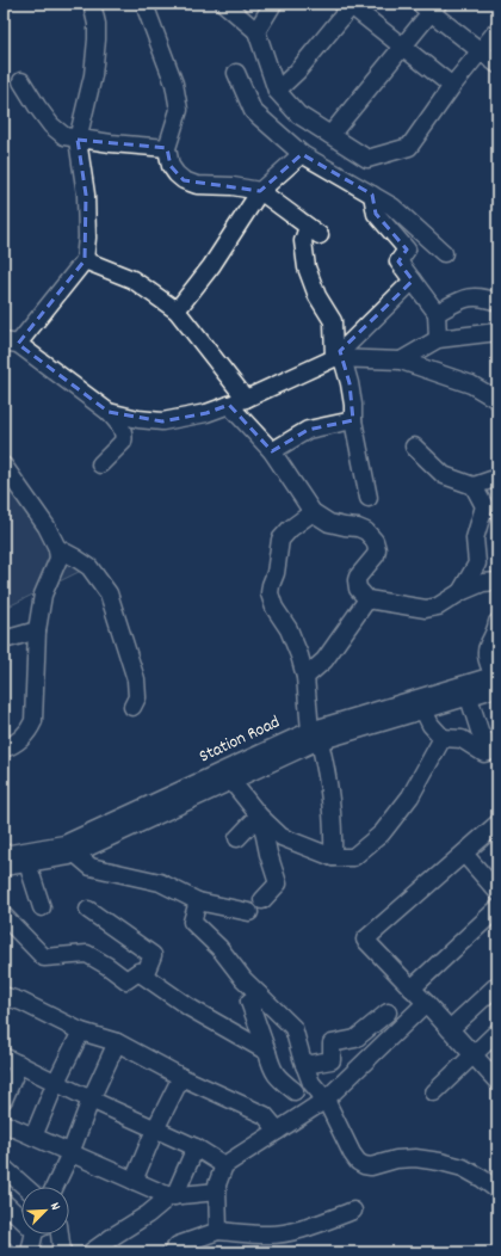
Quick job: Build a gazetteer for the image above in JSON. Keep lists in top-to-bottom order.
{
  "streets": {
    "street": ["Station Road"]
  },
  "north": "top right"
}
